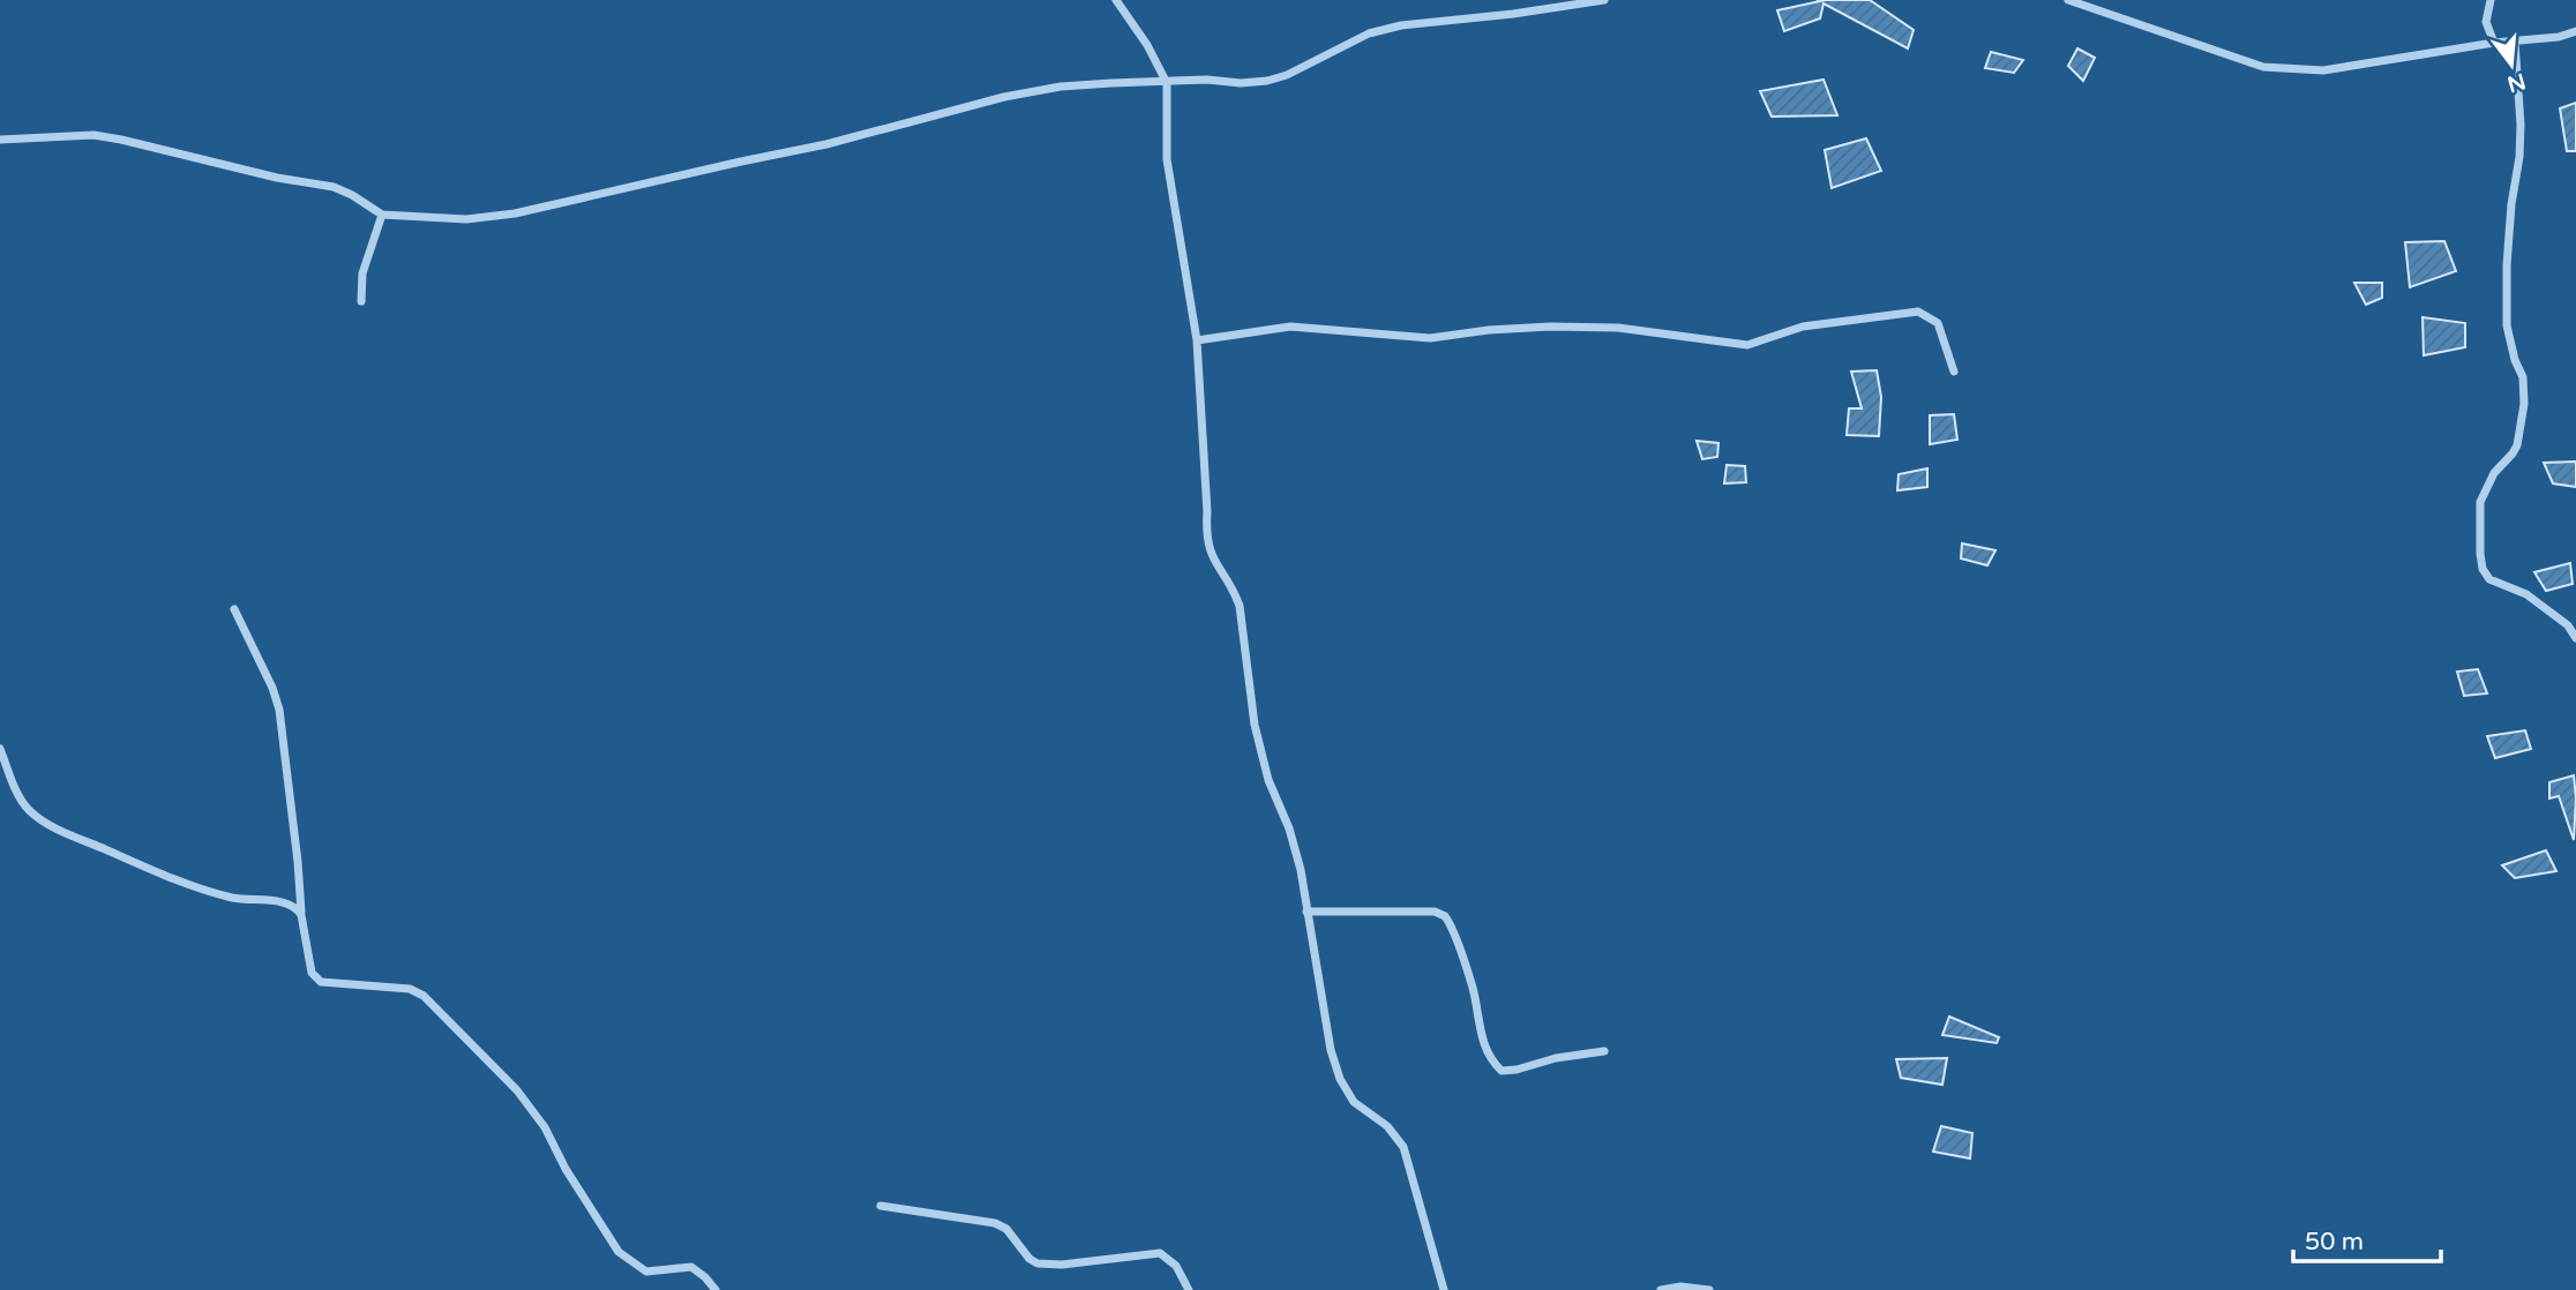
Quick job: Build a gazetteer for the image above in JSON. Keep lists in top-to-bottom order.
{
  "scale_bar": "50 m",
  "north": "bottom"
}
